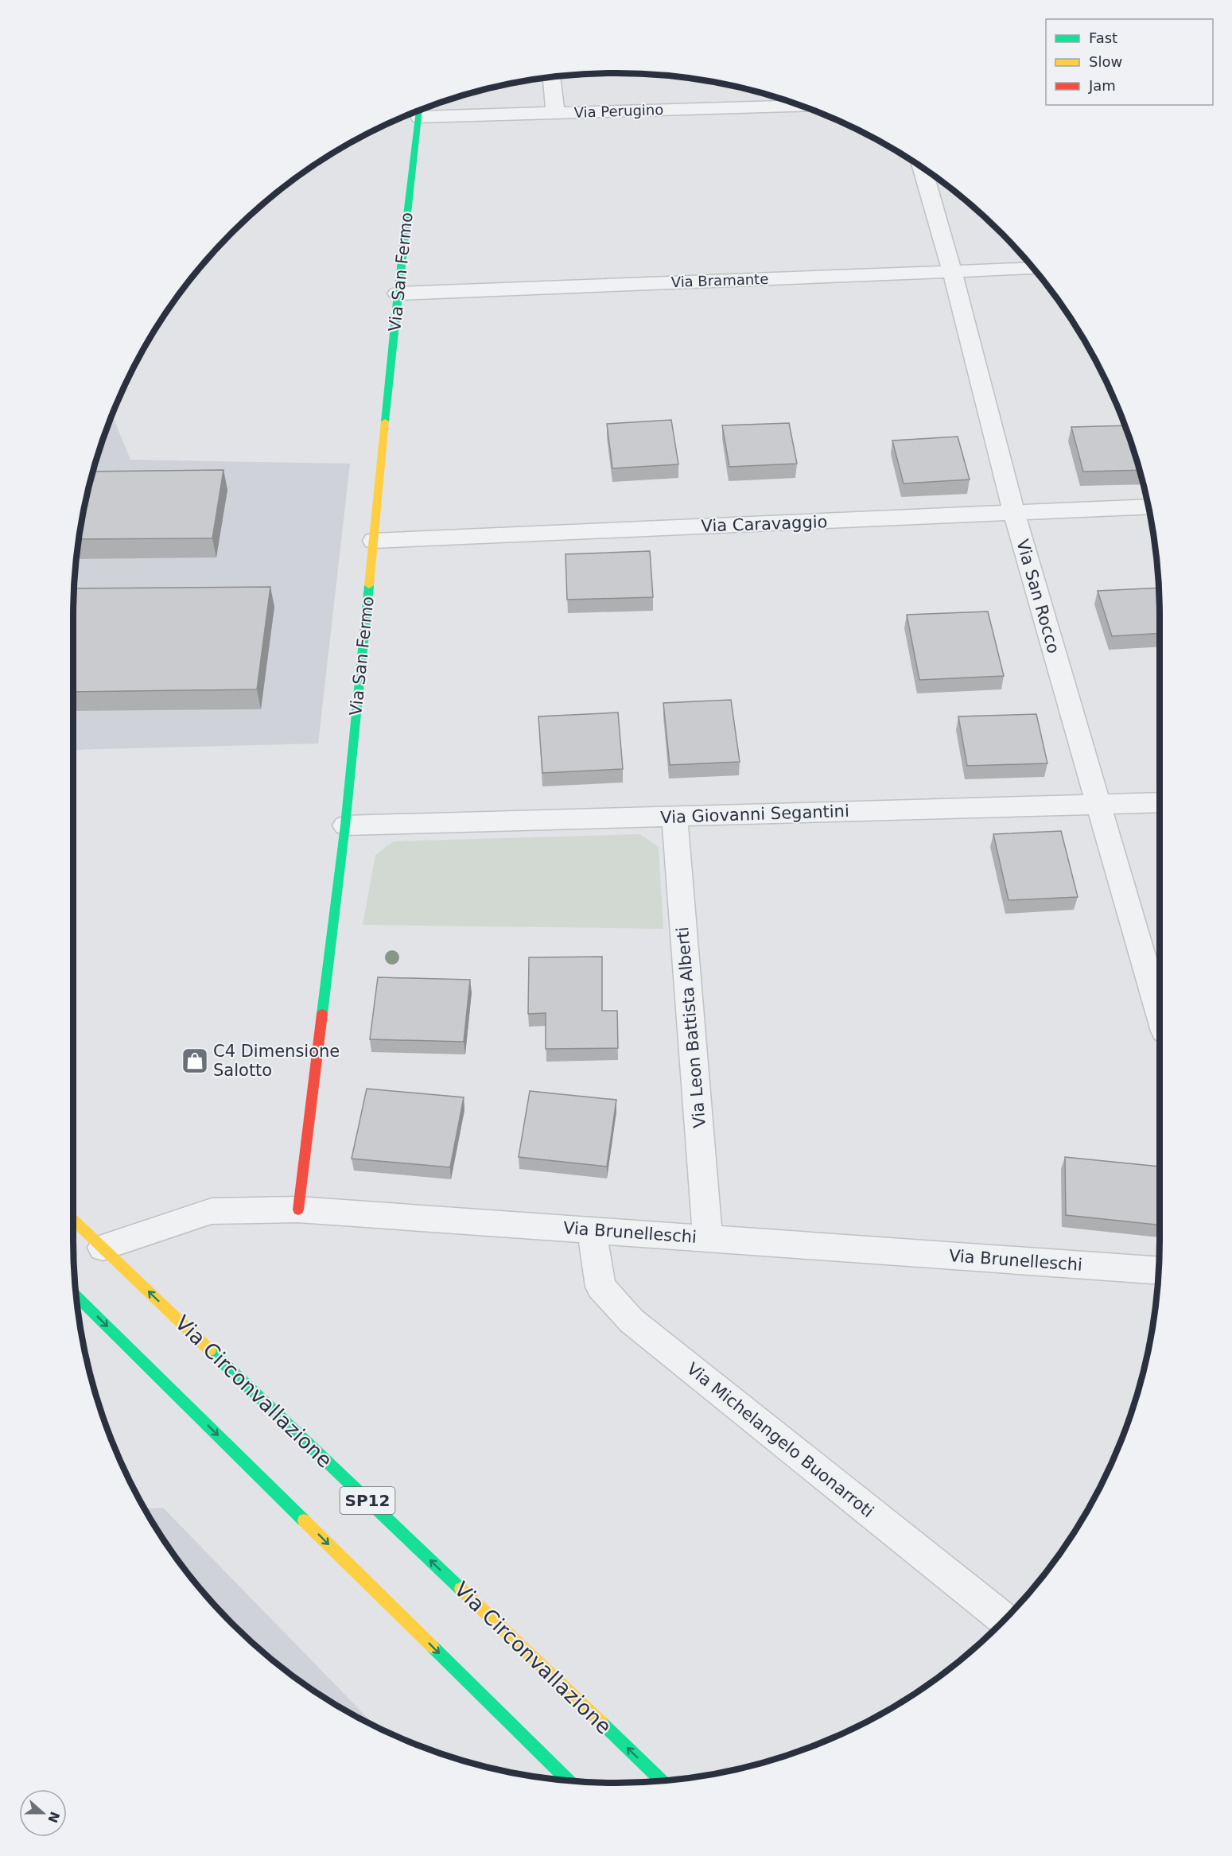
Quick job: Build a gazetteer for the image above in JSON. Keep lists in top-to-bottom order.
{
  "streets": {
    "street": [
      "Via Perugino",
      "Via San Fermo",
      "Via Bramante",
      "Via Caravaggio",
      "Via San Rocco",
      "Via Giovanni Segantini",
      "Via Leon Battista Alberti",
      "Via Brunelleschi",
      "Via Circonvallazione",
      "Via Michelangelo Buonarroti",
      "SP12"
    ]
  },
  "crossings": [
    ["Via Perugino", "Via San Fermo"],
    ["Via San Fermo", "Via Bramante"],
    ["Via San Fermo", "Via Caravaggio"],
    ["Via San Fermo", "Via Giovanni Segantini"],
    ["Via San Fermo", "Via Brunelleschi"],
    ["Via Bramante", "Via San Rocco"],
    ["Via Caravaggio", "Via San Rocco"],
    ["Via San Rocco", "Via Giovanni Segantini"],
    ["Via Giovanni Segantini", "Via Leon Battista Alberti"],
    ["Via Leon Battista Alberti", "Via Brunelleschi"],
    ["Via Brunelleschi", "Via Circonvallazione"],
    ["Via Brunelleschi", "Via Michelangelo Buonarroti"]
  ],
  "places": {
    "shop": ["C4 Dimensione Salotto"]
  },
  "legend": ["Fast", "Slow", "Jam"],
  "north": "right"
}
